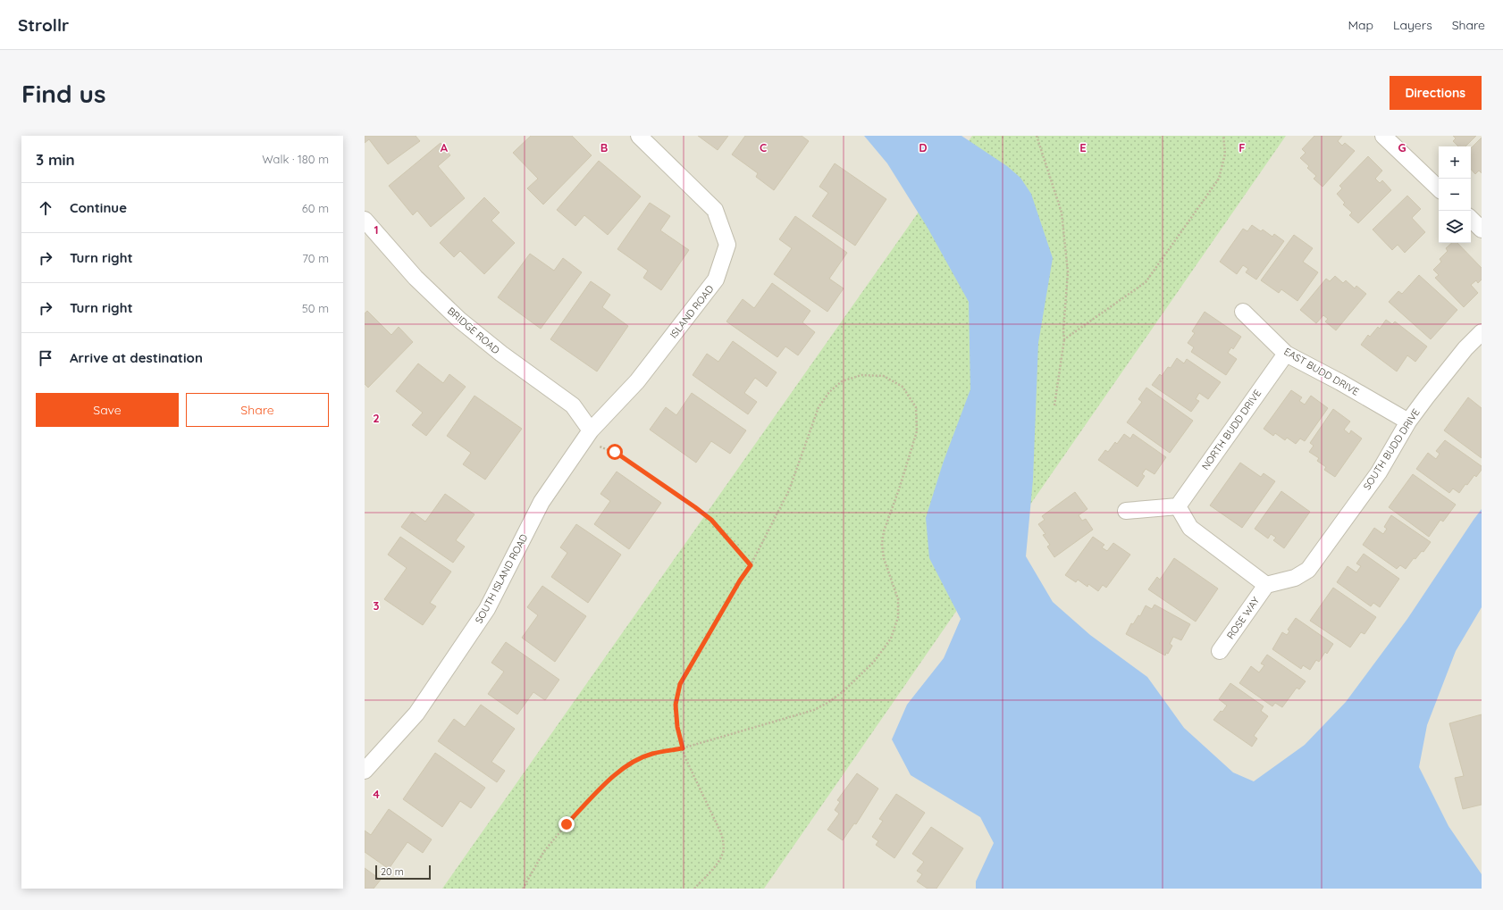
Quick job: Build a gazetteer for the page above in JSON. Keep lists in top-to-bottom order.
{
  "streets": {
    "street": [
      "ISLAND ROAD",
      "BRIDGE ROAD",
      "EAST BUDD DRIVE",
      "NORTH BUDD DRIVE",
      "SOUTH BUDD DRIVE",
      "SOUTH ISLAND ROAD",
      "ROSE WAY"
    ]
  },
  "crossings": [
    ["ISLAND ROAD", "BRIDGE ROAD"],
    ["ISLAND ROAD", "SOUTH ISLAND ROAD"],
    ["BRIDGE ROAD", "SOUTH ISLAND ROAD"],
    ["EAST BUDD DRIVE", "NORTH BUDD DRIVE"],
    ["EAST BUDD DRIVE", "SOUTH BUDD DRIVE"],
    ["SOUTH BUDD DRIVE", "ROSE WAY"]
  ],
  "scale_bar": "20 m",
  "page": {
    "header": "Strollr",
    "nav": ["Map", "Layers", "Share"],
    "buttons": [
      "Directions",
      ["Save", "Share"]
    ],
    "title": "Find us",
    "heading": ["3 min", "Walk · 180 m"],
    "map_buttons": ["+", "−"],
    "list": [
      ["Continue", "60 m"],
      ["Turn right", "70 m"],
      ["Turn right", "50 m"],
      "Arrive at destination"
    ],
    "scale": "20 m"
  },
  "grid": {
    "columns": [
      "A",
      "B",
      "C",
      "D",
      "E",
      "F",
      "G"
    ],
    "rows": [
      "1",
      "2",
      "3",
      "4"
    ]
  }
}
